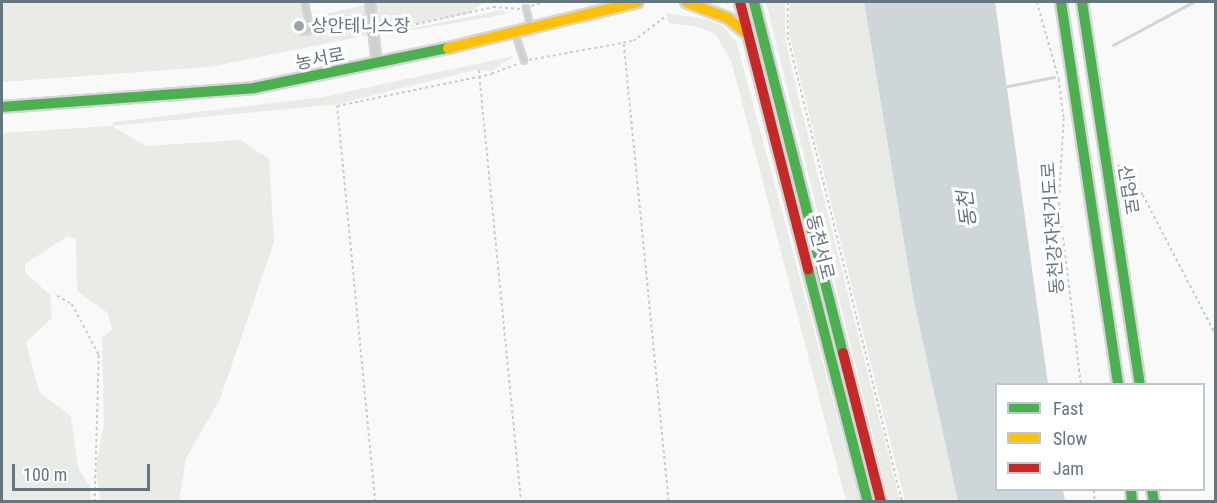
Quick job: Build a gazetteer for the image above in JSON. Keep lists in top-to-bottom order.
{
  "streets": {
    "main road": ["농서로", "산업로", "동천서로"],
    "path": ["동천강자전거도로"]
  },
  "water": ["동천"],
  "places": ["상안테니스장"],
  "legend": ["Fast", "Slow", "Jam"],
  "scale_bar": "100 m"
}
